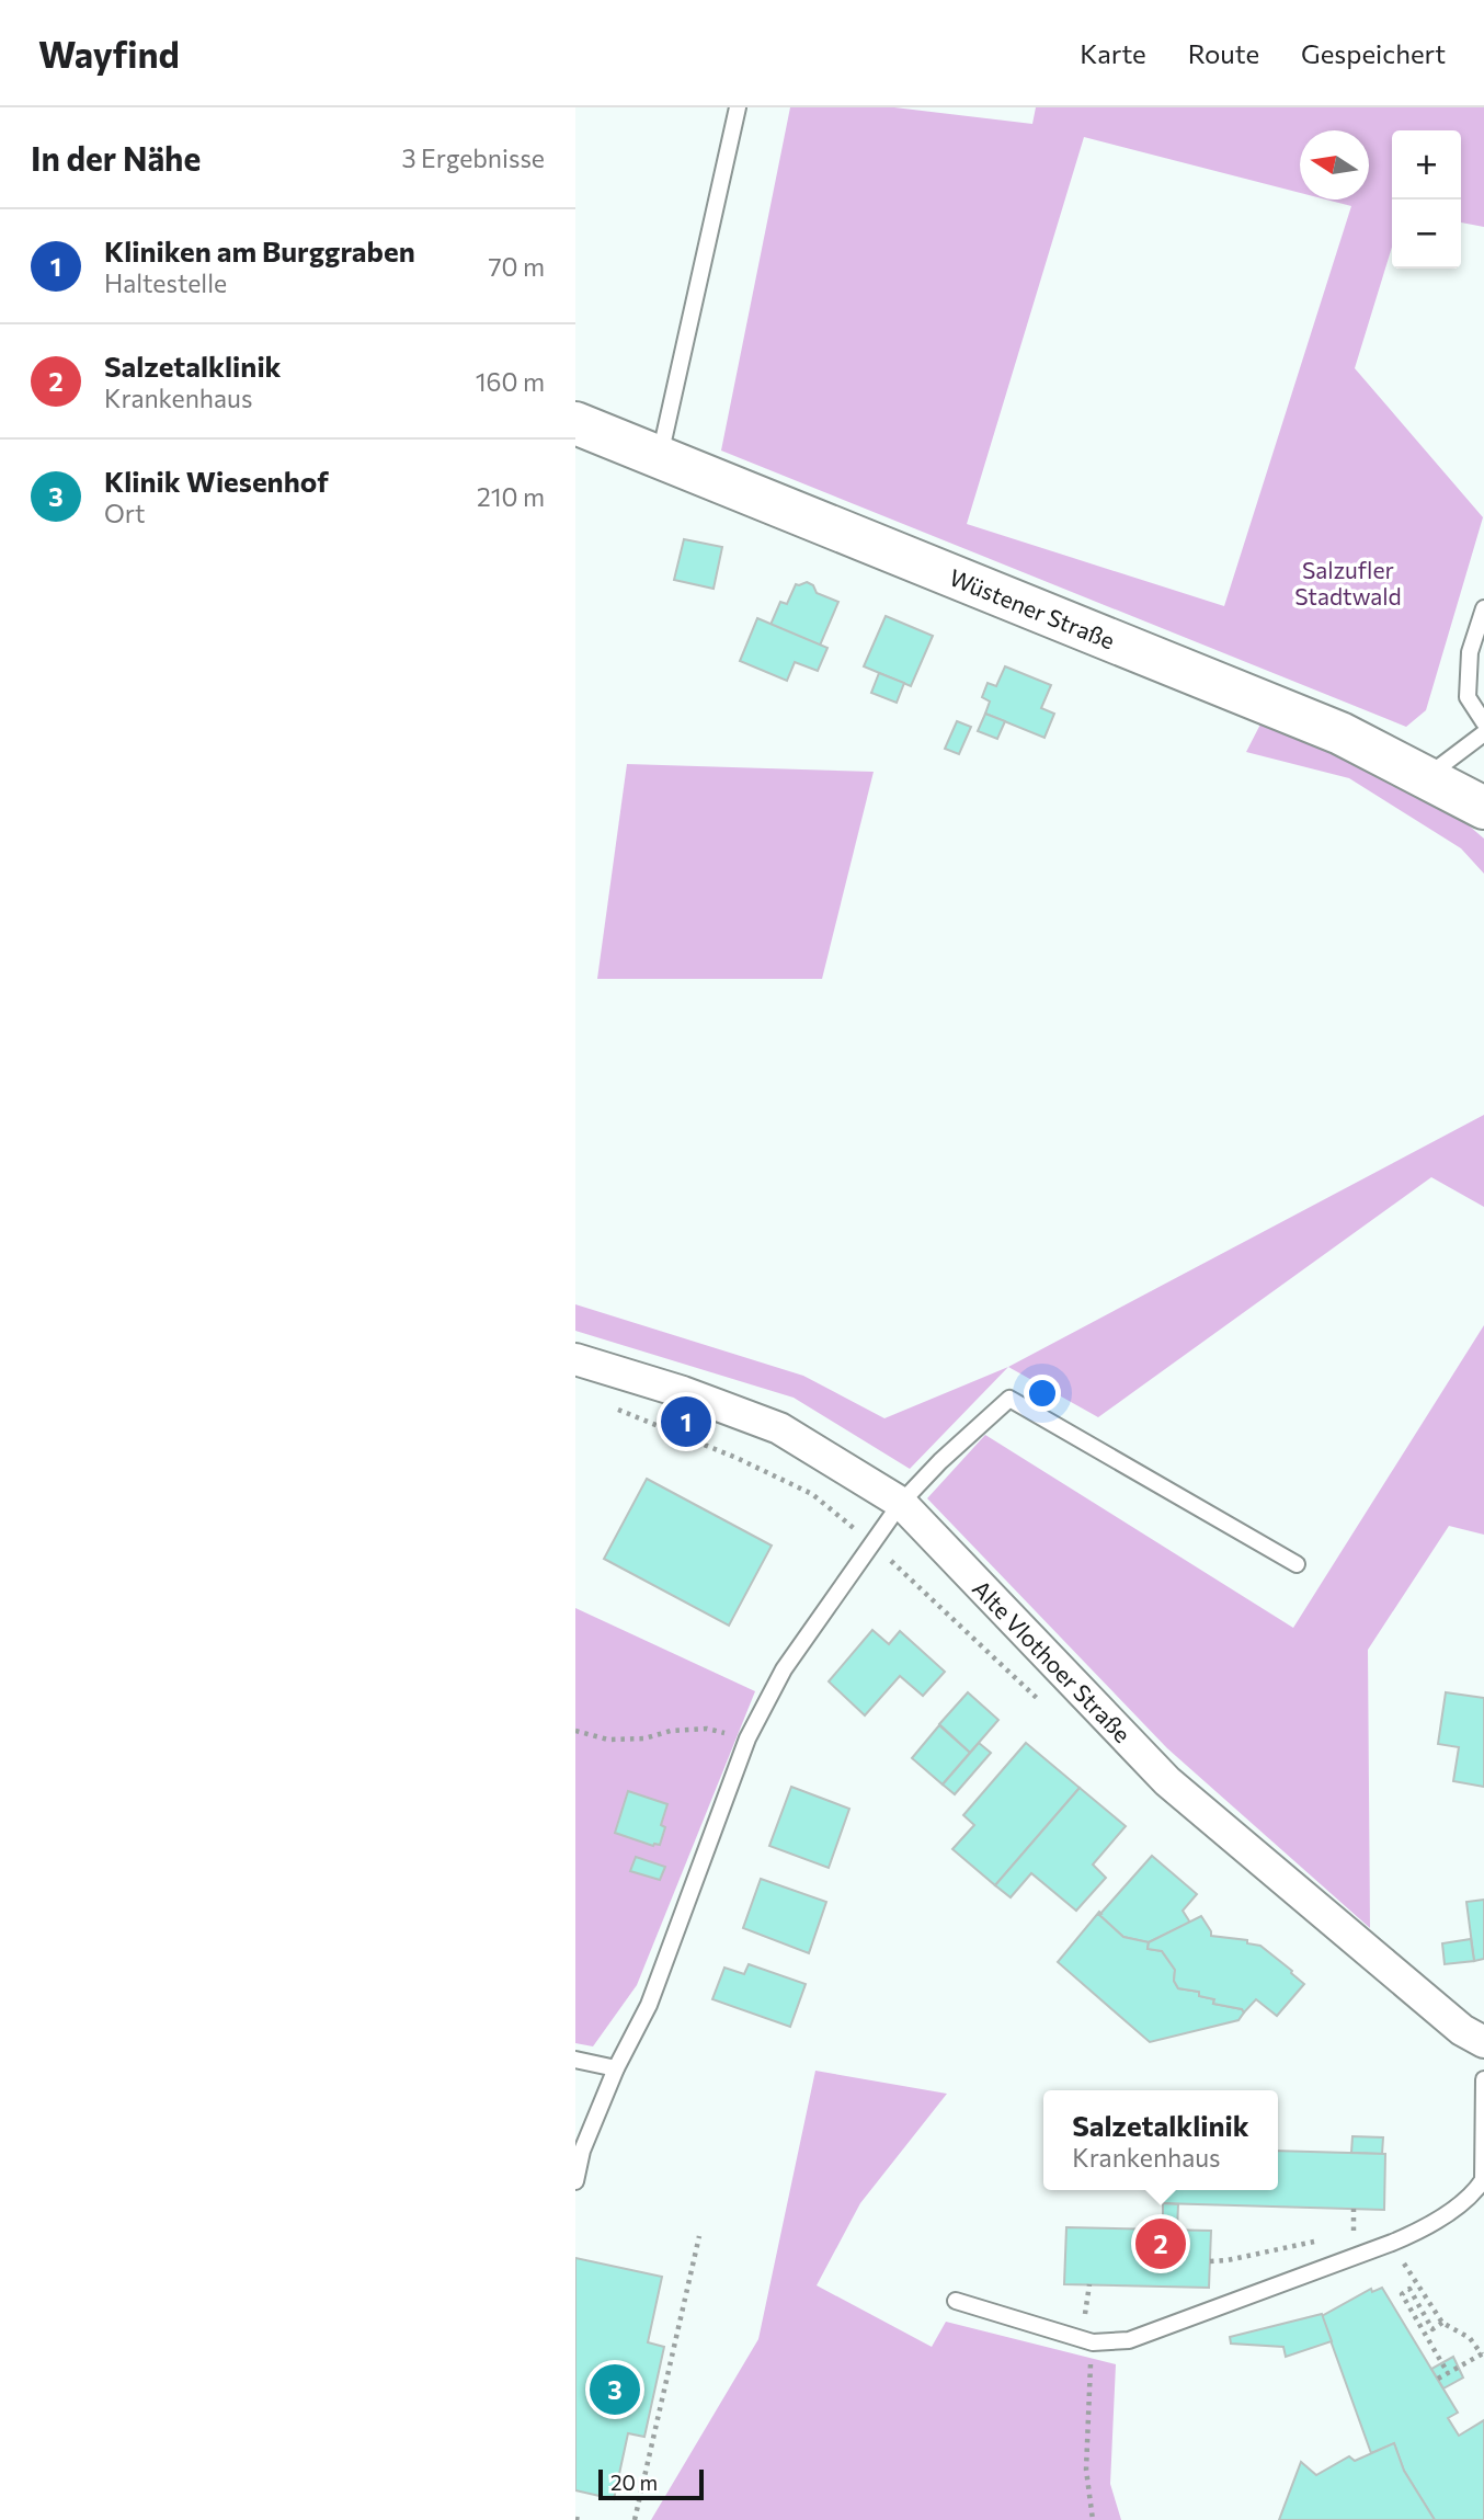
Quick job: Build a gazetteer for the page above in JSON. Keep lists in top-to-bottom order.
{
  "streets": {
    "main road": ["Wüstener Straße"],
    "street": ["Alte Vlothoer Straße"]
  },
  "parks": ["Salzufler Stadtwald"],
  "scale_bar": "20 m",
  "north": "left",
  "page": {
    "header": "Wayfind",
    "nav": ["Karte", "Route", "Gespeichert"],
    "heading": ["In der Nähe", "3 Ergebnisse"],
    "map_buttons": ["+", "−"],
    "list": [
      {
        "mark": "1",
        "name": "Kliniken am Burggraben",
        "note": "Haltestelle",
        "value": "70 m"
      },
      {
        "mark": "2",
        "name": "Salzetalklinik",
        "note": "Krankenhaus",
        "value": "160 m"
      },
      {
        "mark": "3",
        "name": "Klinik Wiesenhof",
        "note": "Ort",
        "value": "210 m"
      }
    ],
    "pins": ["1", "2", "3"],
    "popup": ["Salzetalklinik", "Krankenhaus"],
    "scale": "20 m"
  }
}
